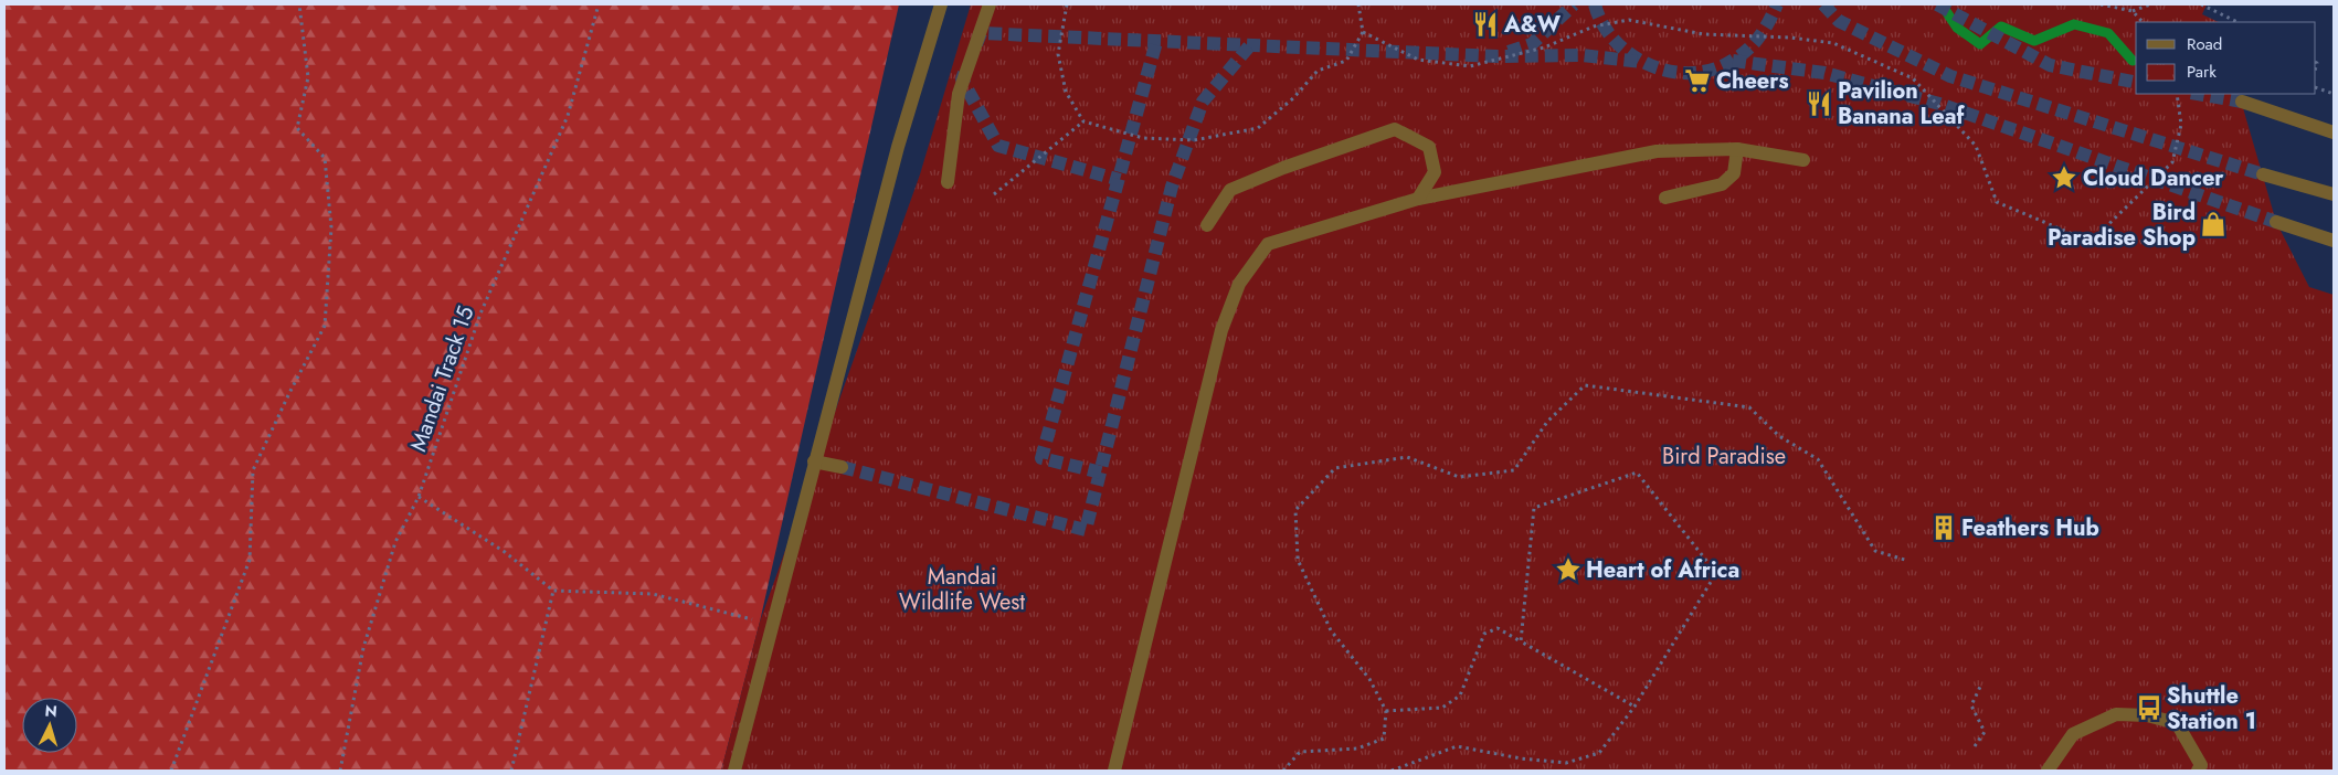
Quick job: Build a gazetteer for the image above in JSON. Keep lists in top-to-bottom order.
{
  "streets": {
    "path": ["Mandai Track 15"]
  },
  "parks": ["Bird Paradise", "Mandai Wildlife West"],
  "places": {
    "restaurant": ["A&W", "Pavilion Banana Leaf"],
    "supermarket": ["Cheers"],
    "place": ["Cloud Dancer", "Heart of Africa"],
    "shop": ["Bird Paradise Shop"],
    "building": ["Feathers Hub"],
    "bus stop": ["Shuttle Station 1"]
  },
  "legend": ["Road", "Park"],
  "north": "top"
}
